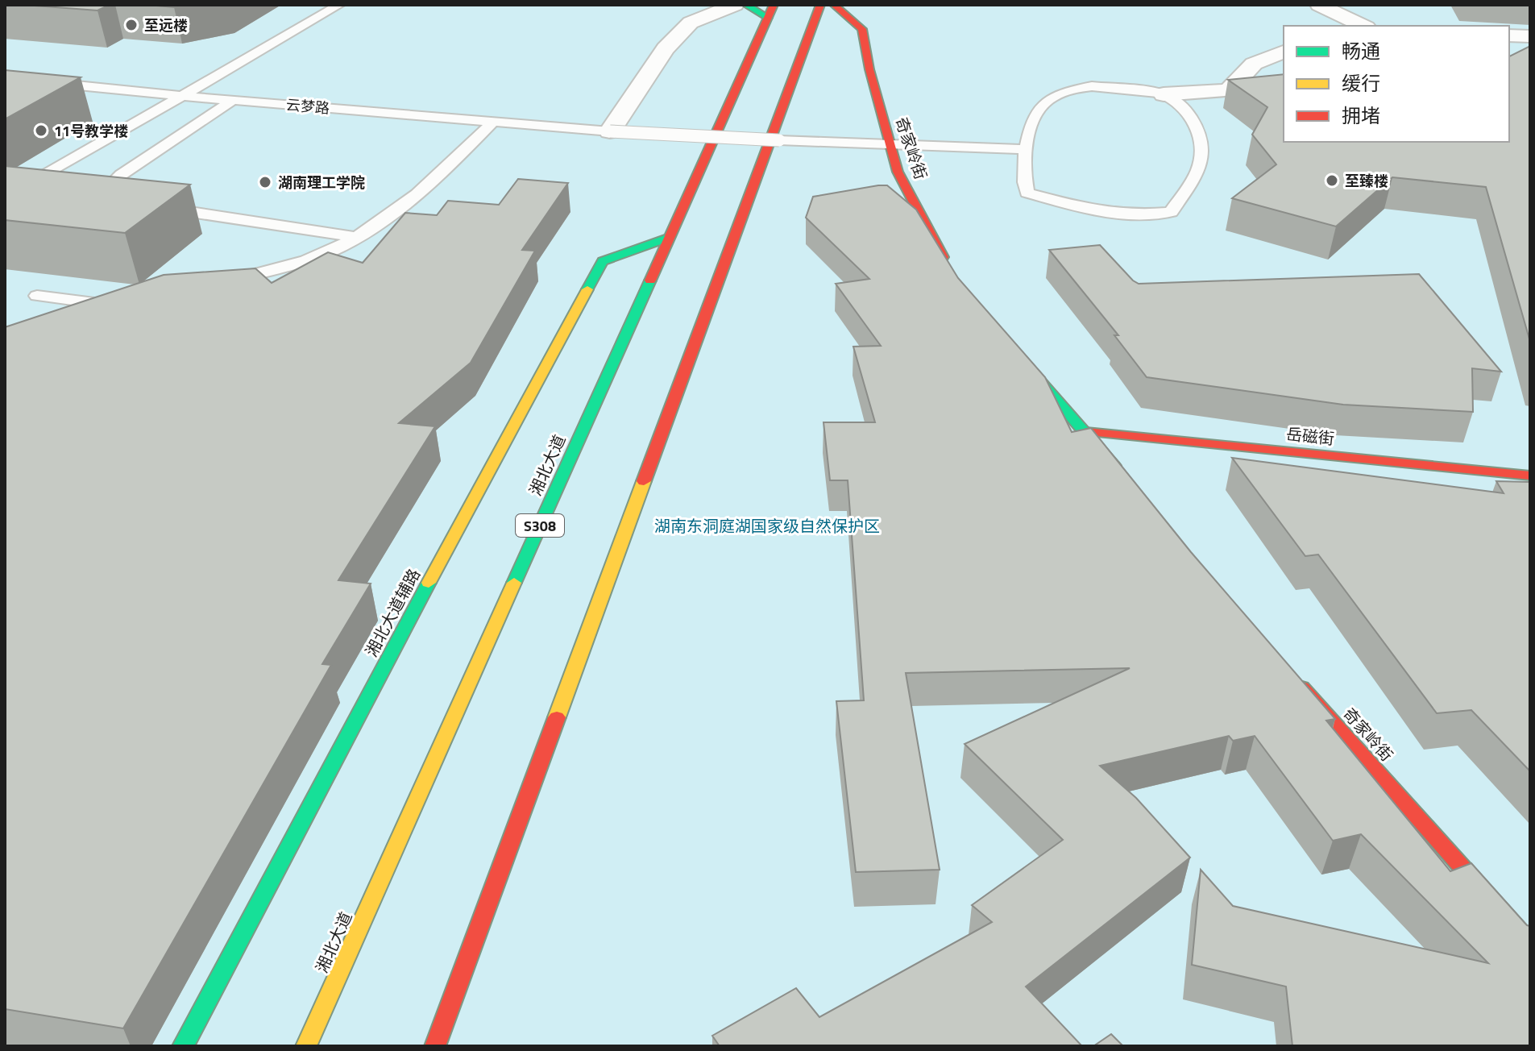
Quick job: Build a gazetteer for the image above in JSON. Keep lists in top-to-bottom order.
{
  "streets": {
    "main road": [
      "奇家岭街",
      "岳磁街",
      "湘北大道",
      "S308",
      "湘北大道辅路"
    ],
    "lane": ["云梦路"]
  },
  "crossings": [
    ["云梦路", "奇家岭街"],
    ["湘北大道", "湘北大道辅路"]
  ],
  "parks": ["湖南东洞庭湖国家级自然保护区"],
  "places": [
    "至远楼",
    "11号教学楼",
    "至臻楼",
    "湖南理工学院"
  ],
  "legend": ["畅通", "缓行", "拥堵"]
}
